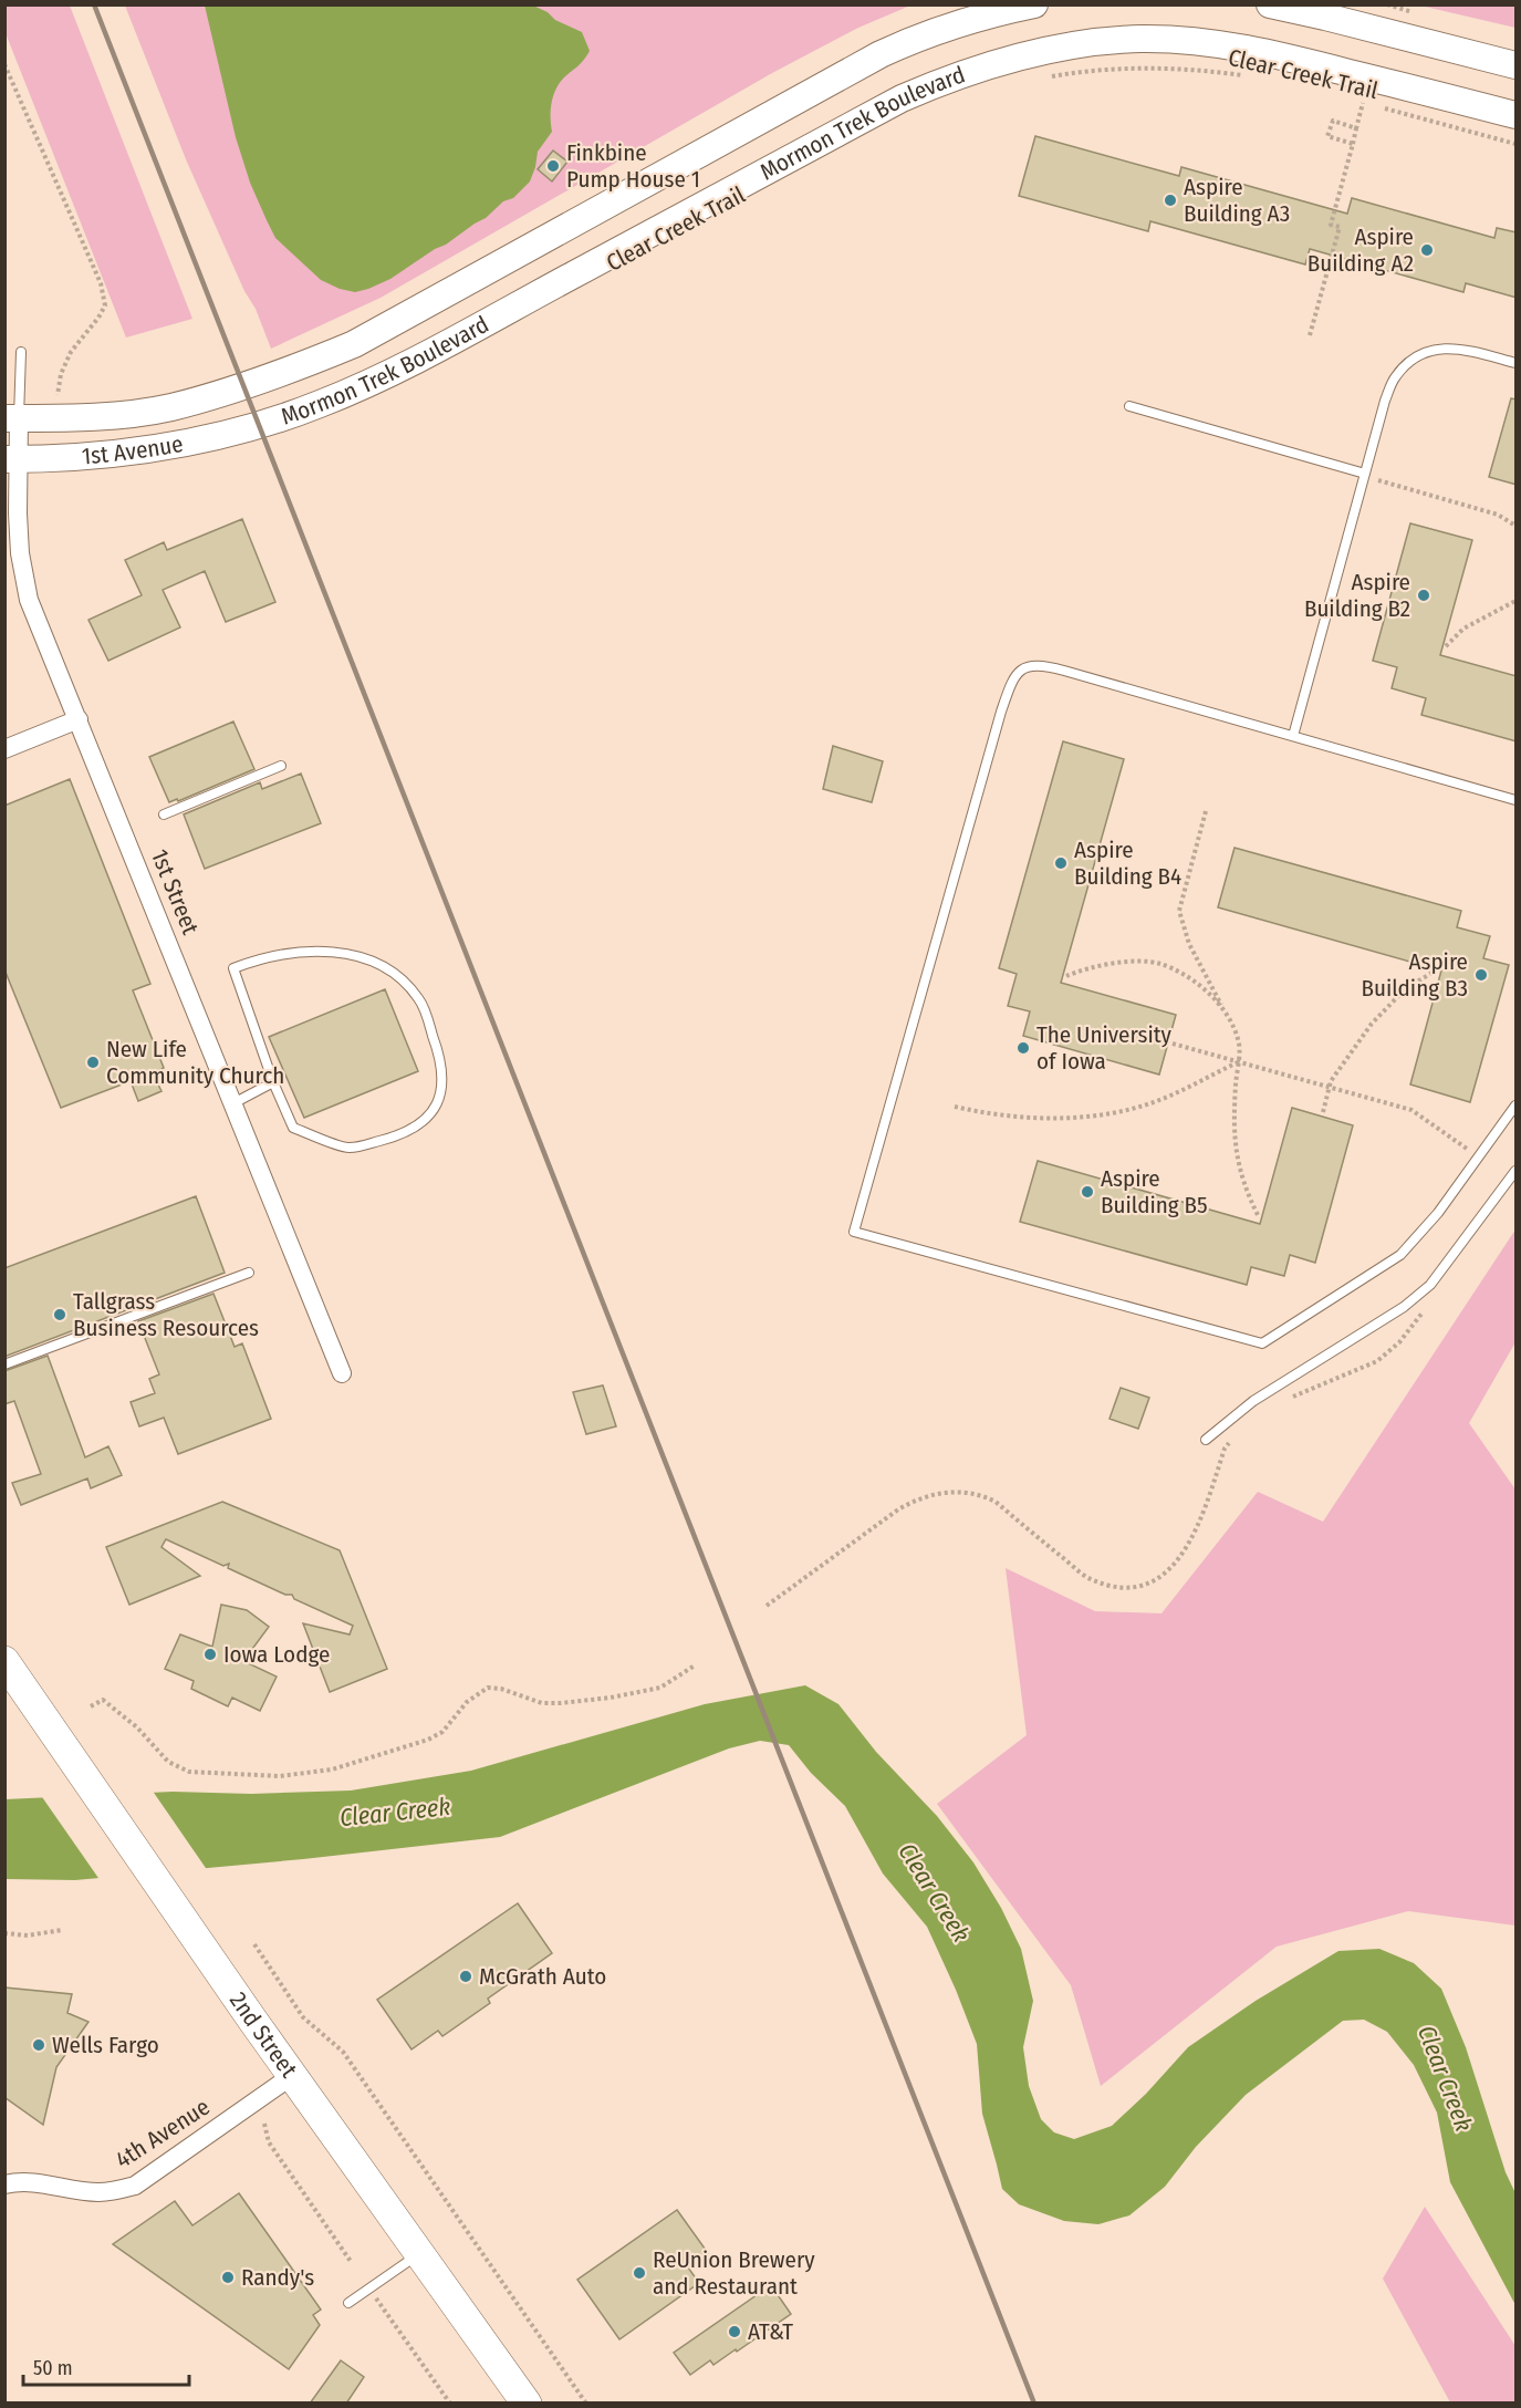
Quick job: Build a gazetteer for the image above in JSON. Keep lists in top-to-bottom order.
{
  "streets": {
    "main road": ["Mormon Trek Boulevard", "1st Avenue", "2nd Street"],
    "street": ["1st Street", "4th Avenue"],
    "path": ["Clear Creek Trail"]
  },
  "crossings": [
    ["Mormon Trek Boulevard", "1st Avenue"],
    ["1st Avenue", "1st Street"],
    ["2nd Street", "4th Avenue"]
  ],
  "water": ["Clear Creek"],
  "places": [
    "Finkbine Pump House 1",
    "Aspire Building A3",
    "Aspire Building A2",
    "Aspire Building B2",
    "Aspire Building B4",
    "Aspire Building B3",
    "The University of Iowa",
    "New Life Community Church",
    "Aspire Building B5",
    "Tallgrass Business Resources",
    "Iowa Lodge",
    "McGrath Auto",
    "Wells Fargo",
    "ReUnion Brewery and Restaurant",
    "Randy's",
    "AT&T"
  ],
  "scale_bar": "50 m"
}
